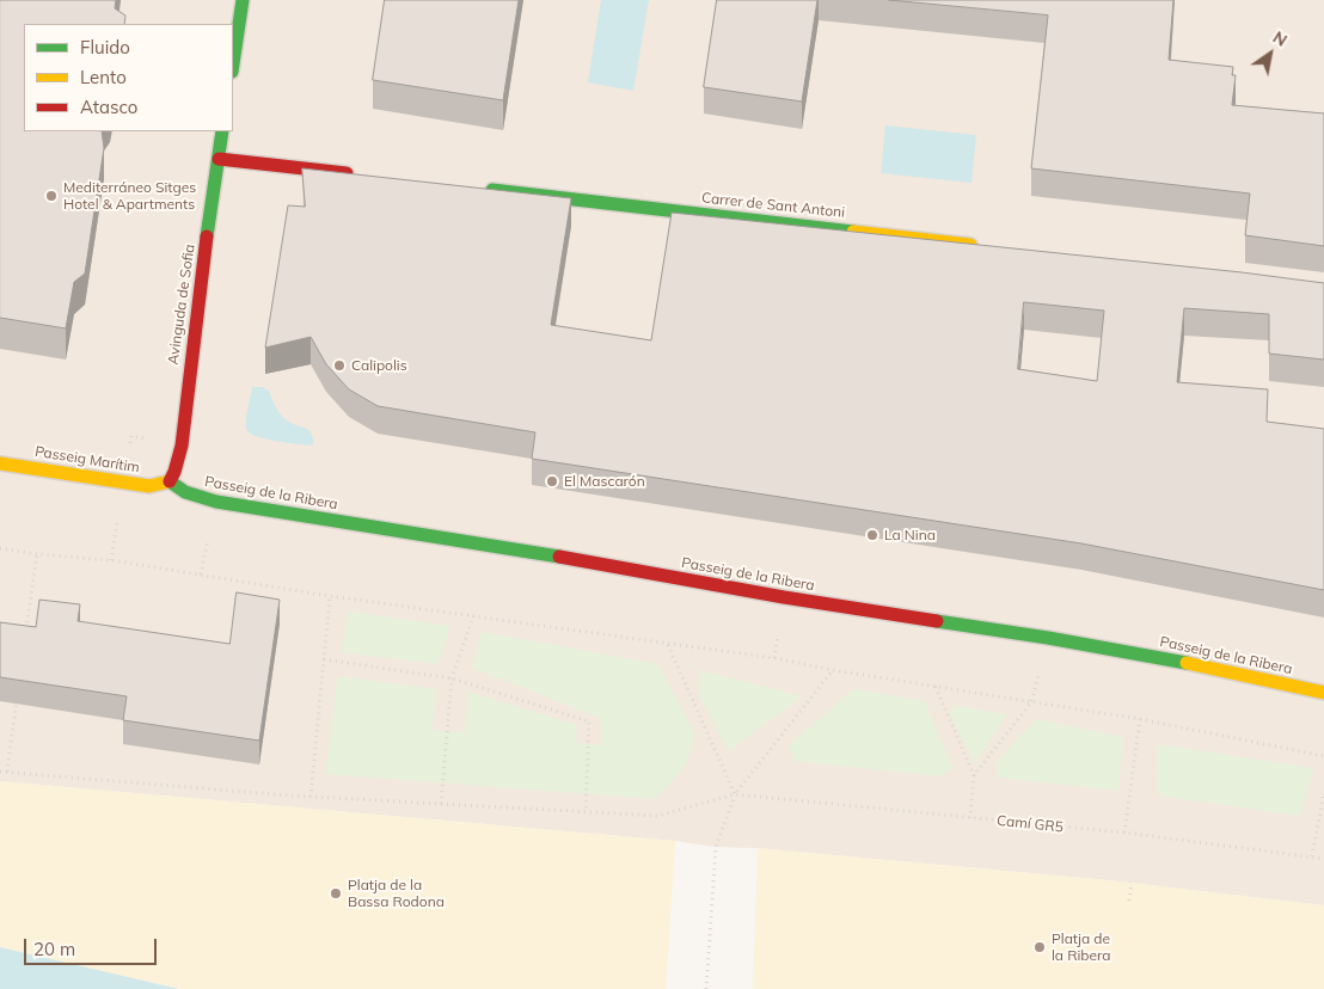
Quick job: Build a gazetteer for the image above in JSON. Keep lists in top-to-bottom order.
{
  "streets": {
    "street": [
      "Carrer de Sant Antoni",
      "Avinguda de Sofia",
      "Passeig Marítim",
      "Passeig de la Ribera"
    ],
    "path": ["Camí GR5"]
  },
  "crossings": [
    ["Avinguda de Sofia", "Passeig Marítim"],
    ["Avinguda de Sofia", "Passeig de la Ribera"],
    ["Passeig Marítim", "Passeig de la Ribera"]
  ],
  "places": [
    "Mediterráneo Sitges Hotel & Apartments",
    "Calipolis",
    "El Mascarón",
    "La Nina",
    "Platja de la Bassa Rodona",
    "Platja de la Ribera"
  ],
  "legend": ["Fluido", "Lento", "Atasco"],
  "scale_bar": "20 m",
  "north": "top right"
}
